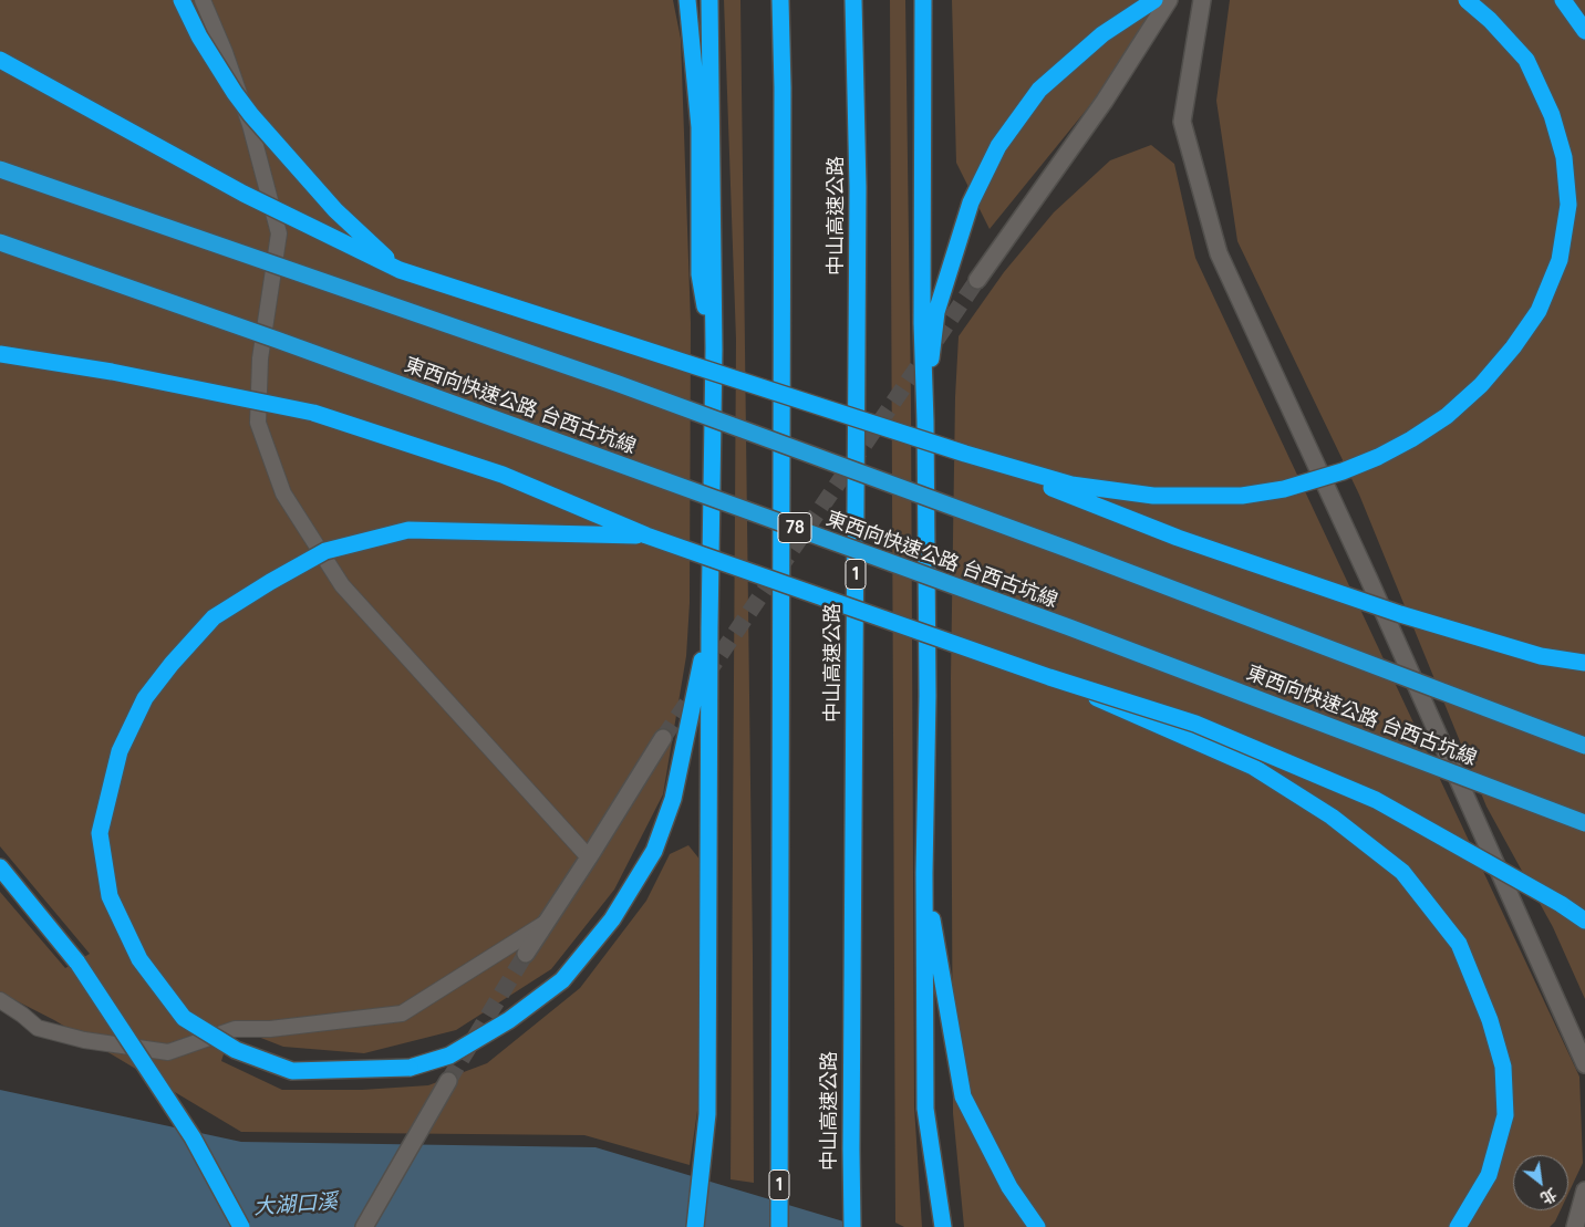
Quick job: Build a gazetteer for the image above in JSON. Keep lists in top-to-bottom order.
{
  "streets": {
    "highway": [
      "中山高速公路",
      "東西向快速公路 台西古坑線",
      "78",
      "1"
    ]
  },
  "water": ["大湖口溪"],
  "north": "bottom right"
}
